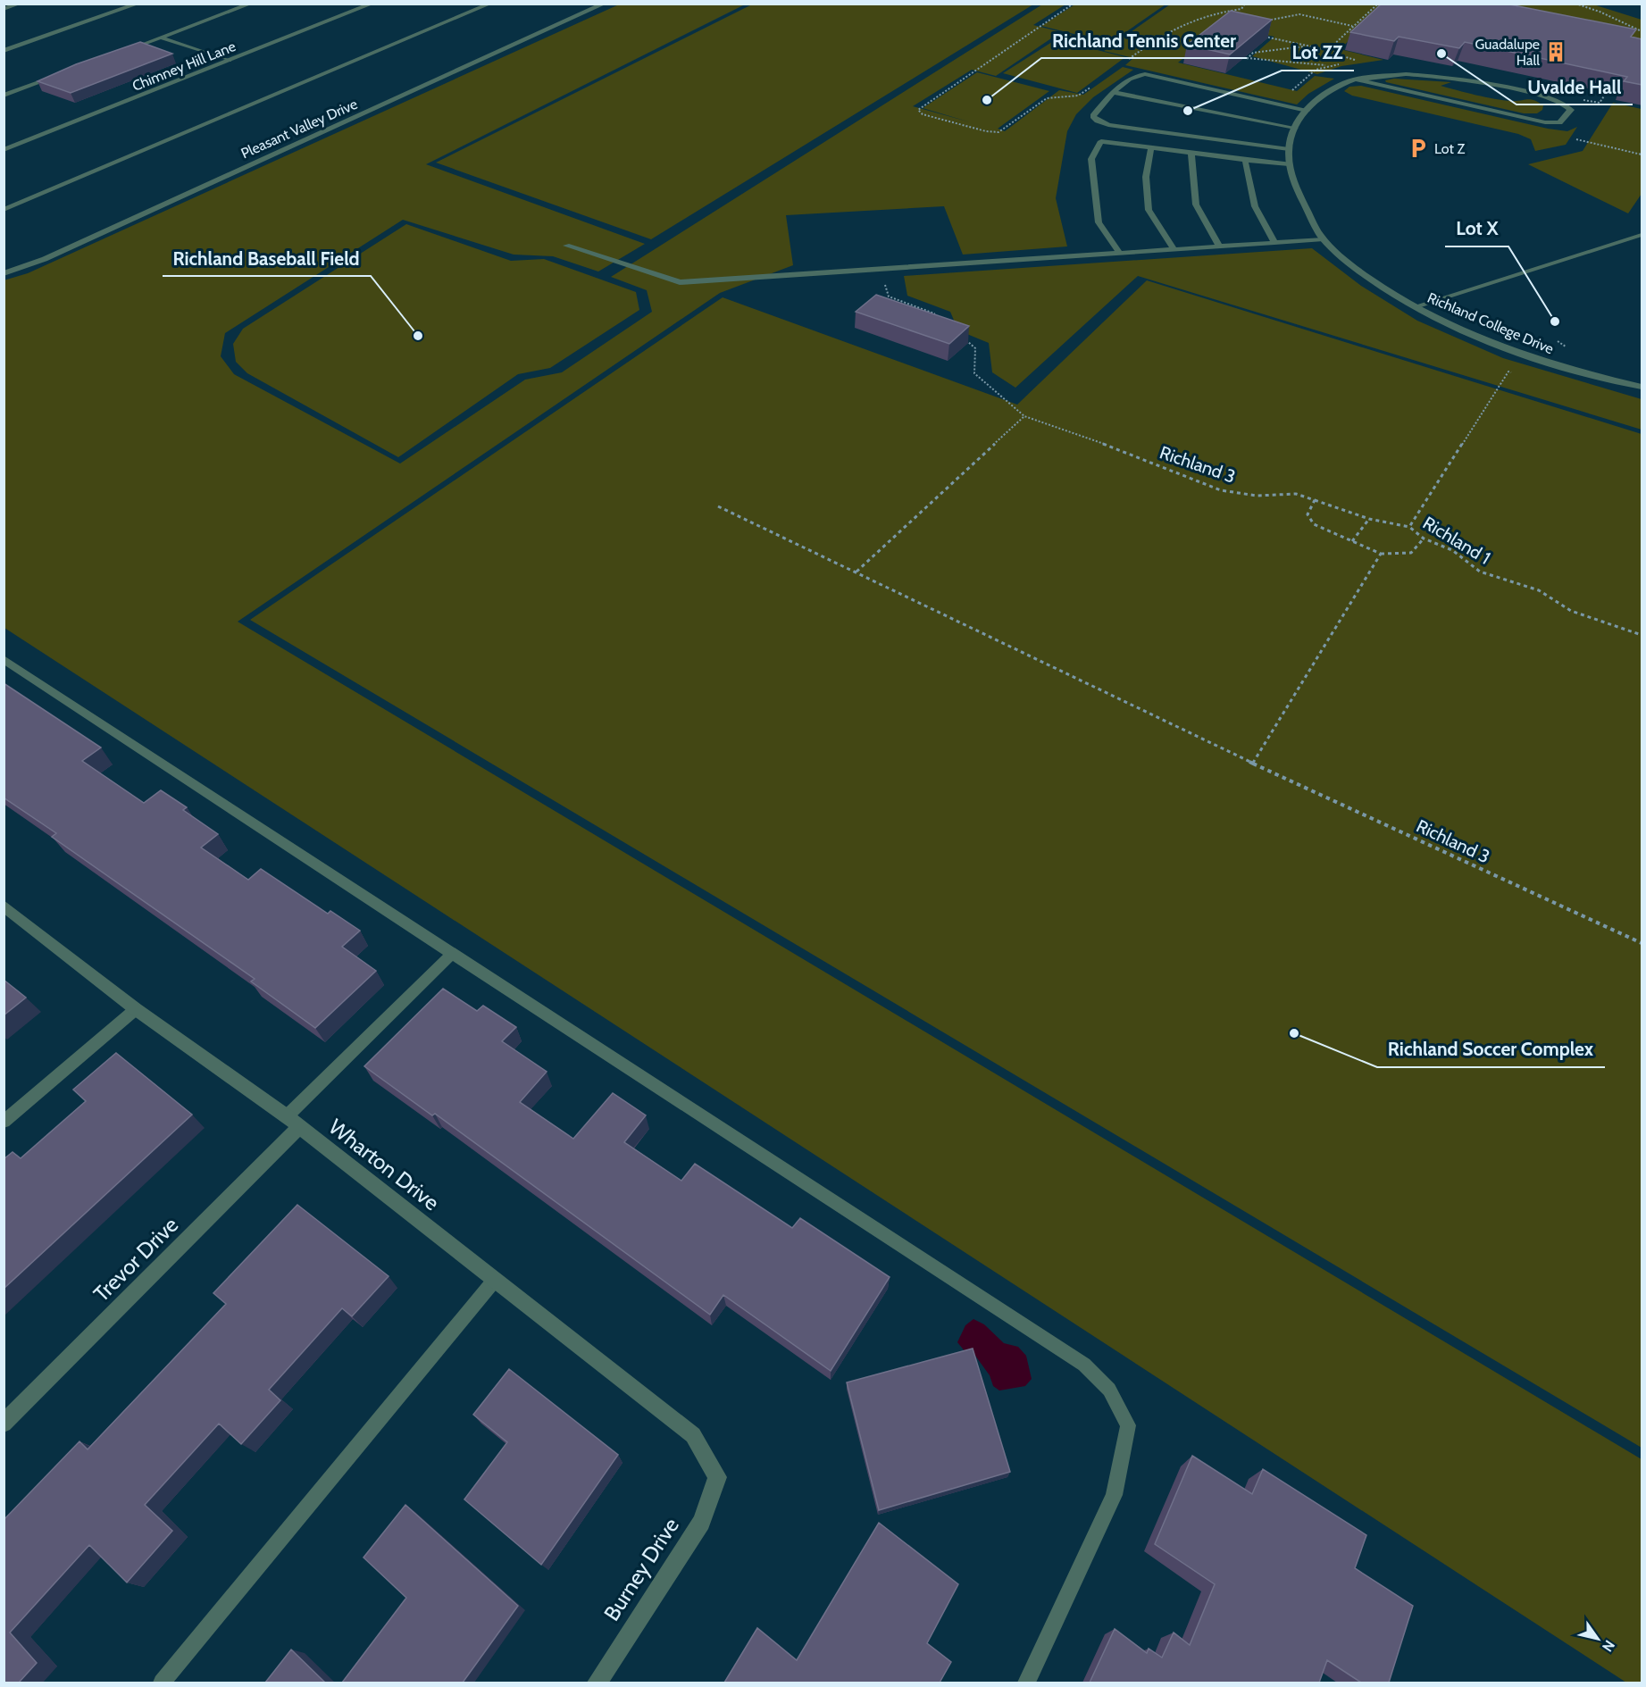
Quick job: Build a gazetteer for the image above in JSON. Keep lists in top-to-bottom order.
{
  "streets": {
    "street": [
      "Chimney Hill Lane",
      "Pleasant Valley Drive",
      "Richland College Drive",
      "Wharton Drive",
      "Trevor Drive",
      "Burney Drive"
    ],
    "path": ["Richland 3", "Richland 1"]
  },
  "crossings": [
    ["Richland 3", "Richland 1"],
    ["Wharton Drive", "Trevor Drive"],
    ["Wharton Drive", "Burney Drive"]
  ],
  "places": {
    "building": ["Guadalupe Hall"],
    "other": [
      "Uvalde Hall",
      "Richland Tennis Center",
      "Lot ZZ",
      "Lot X",
      "Richland Baseball Field",
      "Richland Soccer Complex"
    ],
    "parking": ["Lot Z"]
  },
  "north": "bottom right"
}
